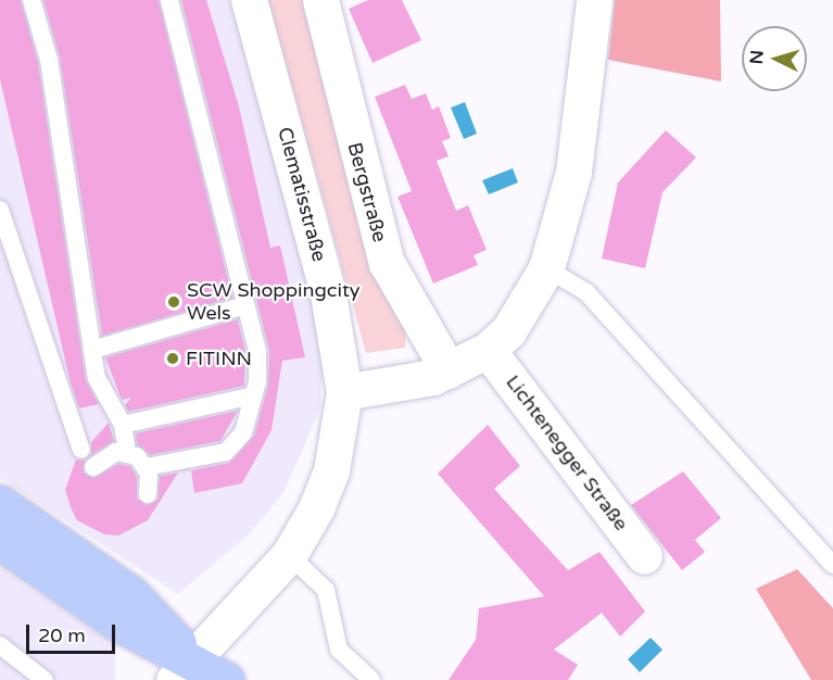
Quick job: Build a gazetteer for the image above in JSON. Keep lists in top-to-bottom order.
{
  "streets": {
    "street": ["Bergstraße", "Clematisstraße", "Lichtenegger Straße"]
  },
  "places": ["SCW Shoppingcity Wels", "FITINN"],
  "scale_bar": "20 m",
  "north": "left"
}
